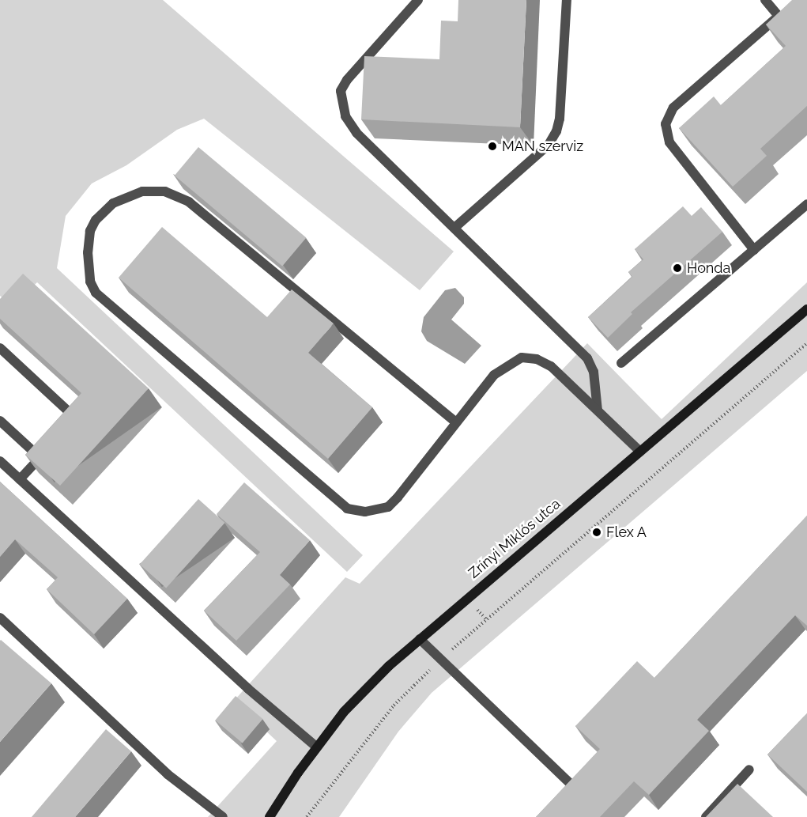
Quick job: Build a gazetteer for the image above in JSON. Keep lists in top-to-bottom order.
{
  "streets": {
    "main road": ["Zrínyi Miklós utca"]
  },
  "places": ["MAN szerviz", "Honda", "Flex A"]
}
